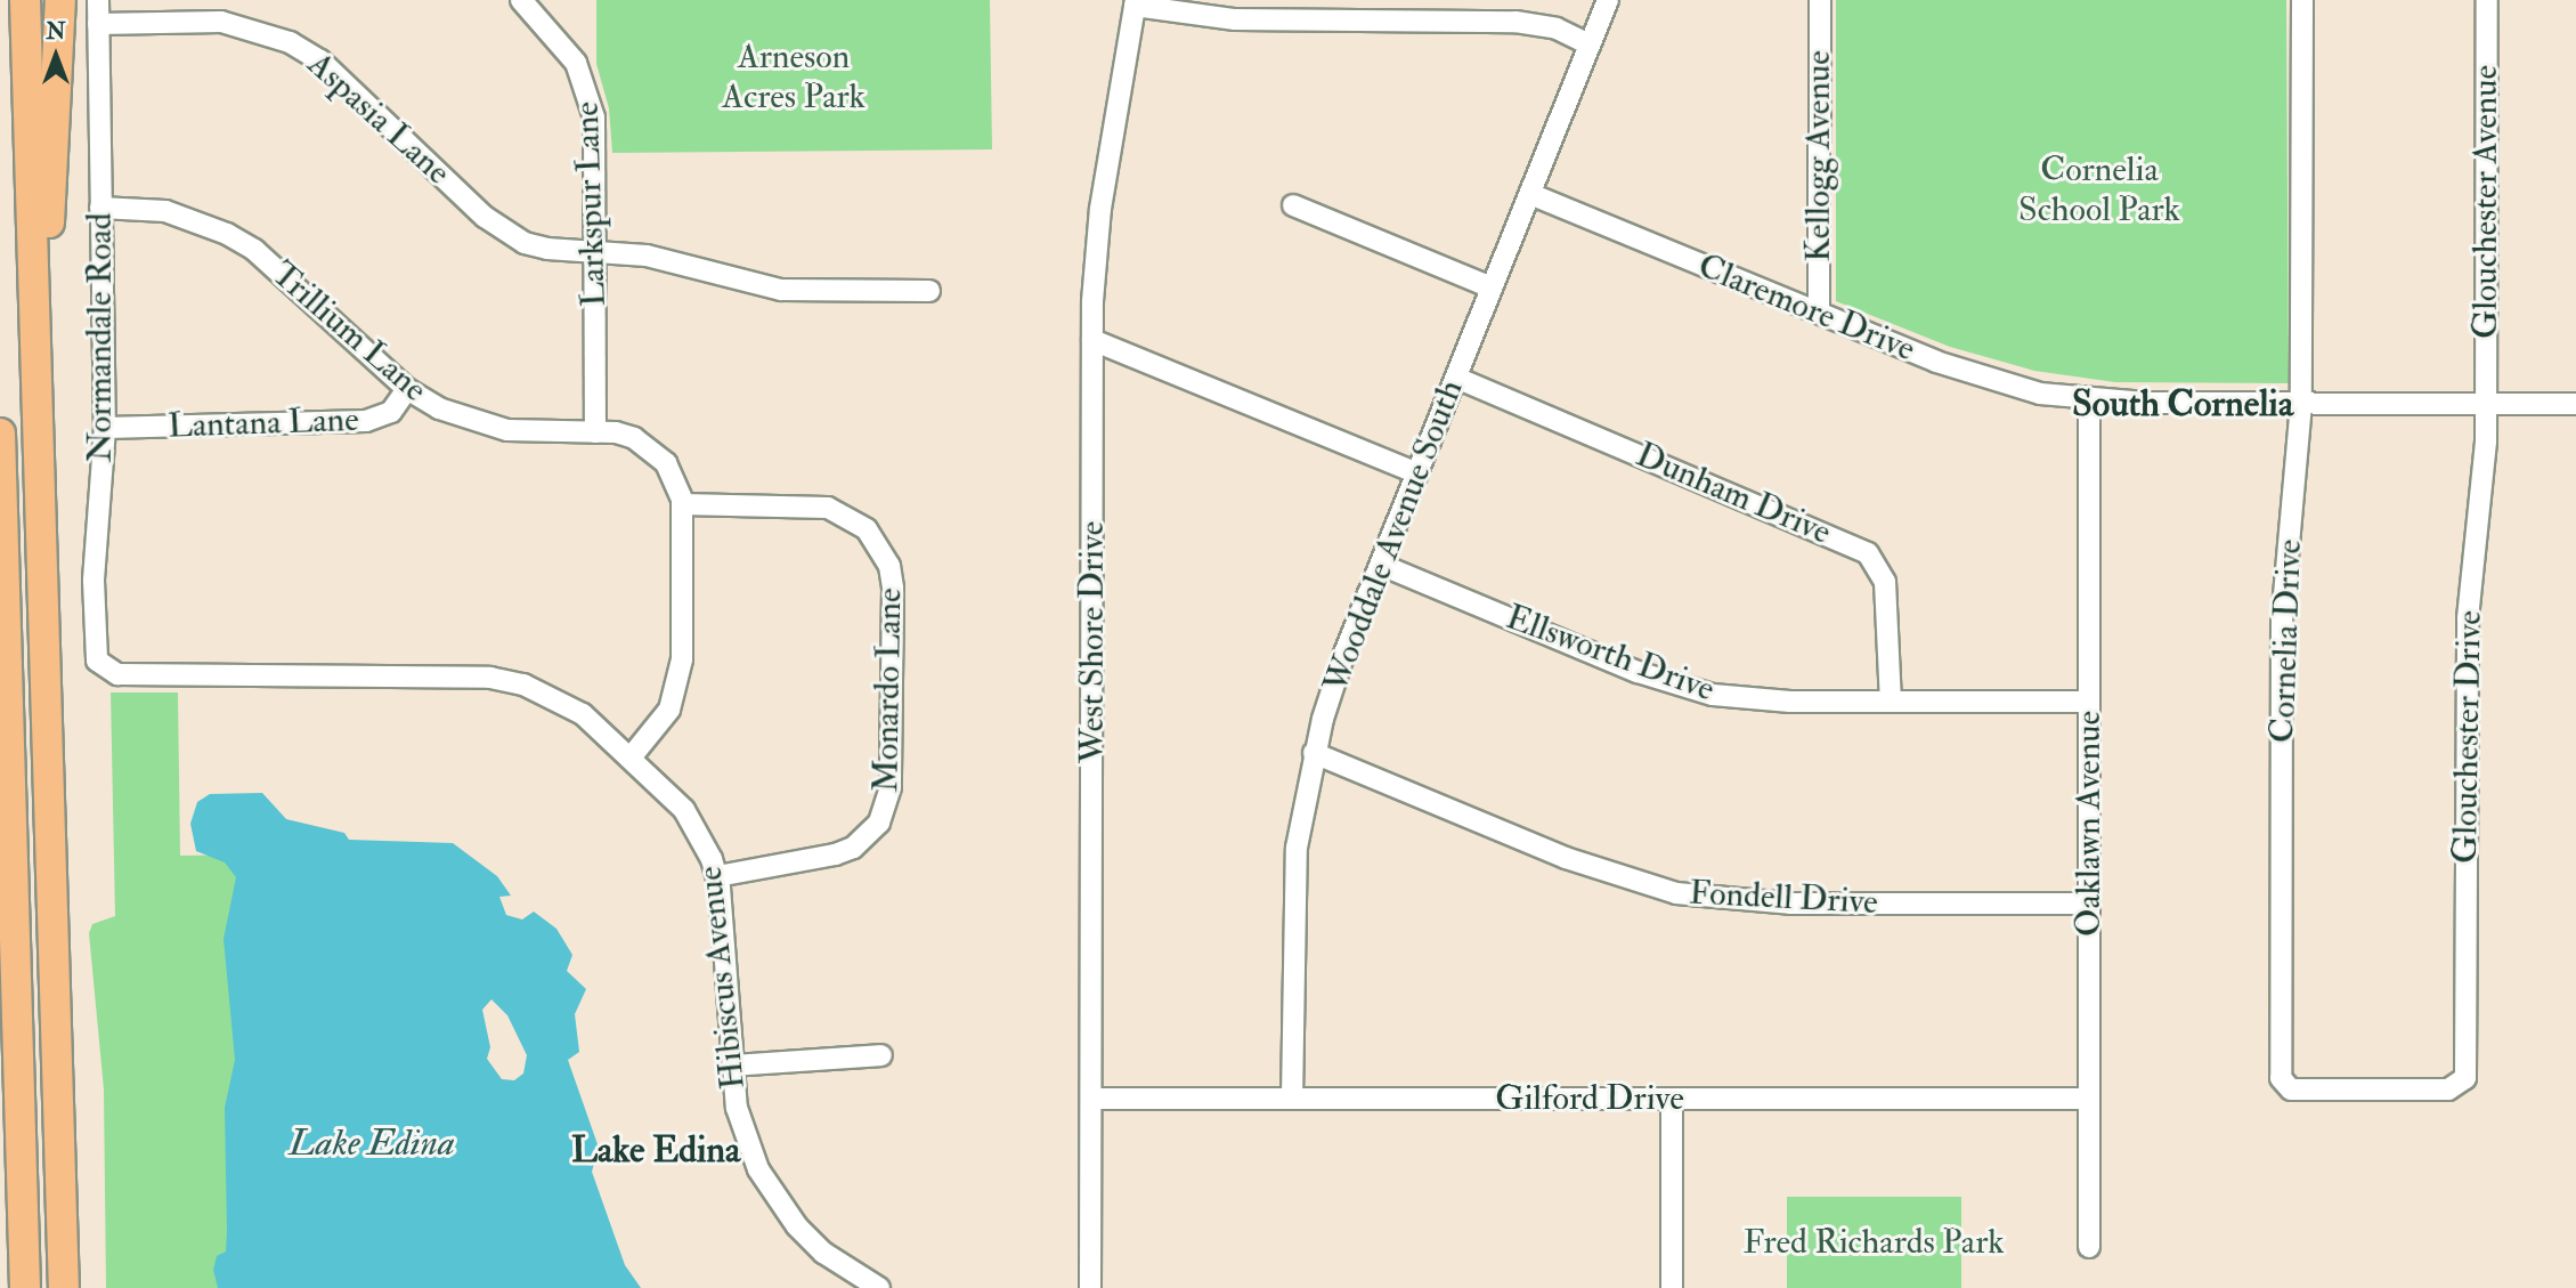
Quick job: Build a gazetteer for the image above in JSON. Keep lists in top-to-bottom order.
{
  "streets": {
    "street": [
      "Aspasia Lane",
      "Kellogg Avenue",
      "Glouchester Avenue",
      "Larkspur Lane",
      "Claremore Drive",
      "Trillium Lane",
      "Normandale Road",
      "Lantana Lane",
      "Dunham Drive",
      "Wooddale Avenue South",
      "Cornelia Drive",
      "West Shore Drive",
      "Ellsworth Drive",
      "Monardo Lane",
      "Glouchester Drive",
      "Oaklawn Avenue",
      "Fondell Drive",
      "Hibiscus Avenue",
      "Gilford Drive"
    ]
  },
  "crossings": [
    ["Aspasia Lane", "Larkspur Lane"],
    ["Aspasia Lane", "Normandale Road"],
    ["Kellogg Avenue", "Claremore Drive"],
    ["Glouchester Avenue", "Claremore Drive"],
    ["Glouchester Avenue", "Glouchester Drive"],
    ["Larkspur Lane", "Trillium Lane"],
    ["Claremore Drive", "Wooddale Avenue South"],
    ["Claremore Drive", "Cornelia Drive"],
    ["Claremore Drive", "Glouchester Drive"],
    ["Claremore Drive", "Oaklawn Avenue"],
    ["Trillium Lane", "Normandale Road"],
    ["Trillium Lane", "Lantana Lane"],
    ["Trillium Lane", "Monardo Lane"],
    ["Trillium Lane", "Hibiscus Avenue"],
    ["Normandale Road", "Lantana Lane"],
    ["Normandale Road", "Hibiscus Avenue"],
    ["Dunham Drive", "Wooddale Avenue South"],
    ["Dunham Drive", "Ellsworth Drive"],
    ["Wooddale Avenue South", "Ellsworth Drive"],
    ["Wooddale Avenue South", "Fondell Drive"],
    ["Wooddale Avenue South", "Gilford Drive"],
    ["Cornelia Drive", "Glouchester Drive"],
    ["West Shore Drive", "Gilford Drive"],
    ["Ellsworth Drive", "Oaklawn Avenue"],
    ["Monardo Lane", "Hibiscus Avenue"],
    ["Oaklawn Avenue", "Fondell Drive"],
    ["Oaklawn Avenue", "Gilford Drive"]
  ],
  "districts": ["South Cornelia", "Lake Edina"],
  "water": ["Lake Edina"],
  "parks": ["Arneson Acres Park", "Cornelia School Park", "Fred Richards Park"],
  "north": "top"
}
